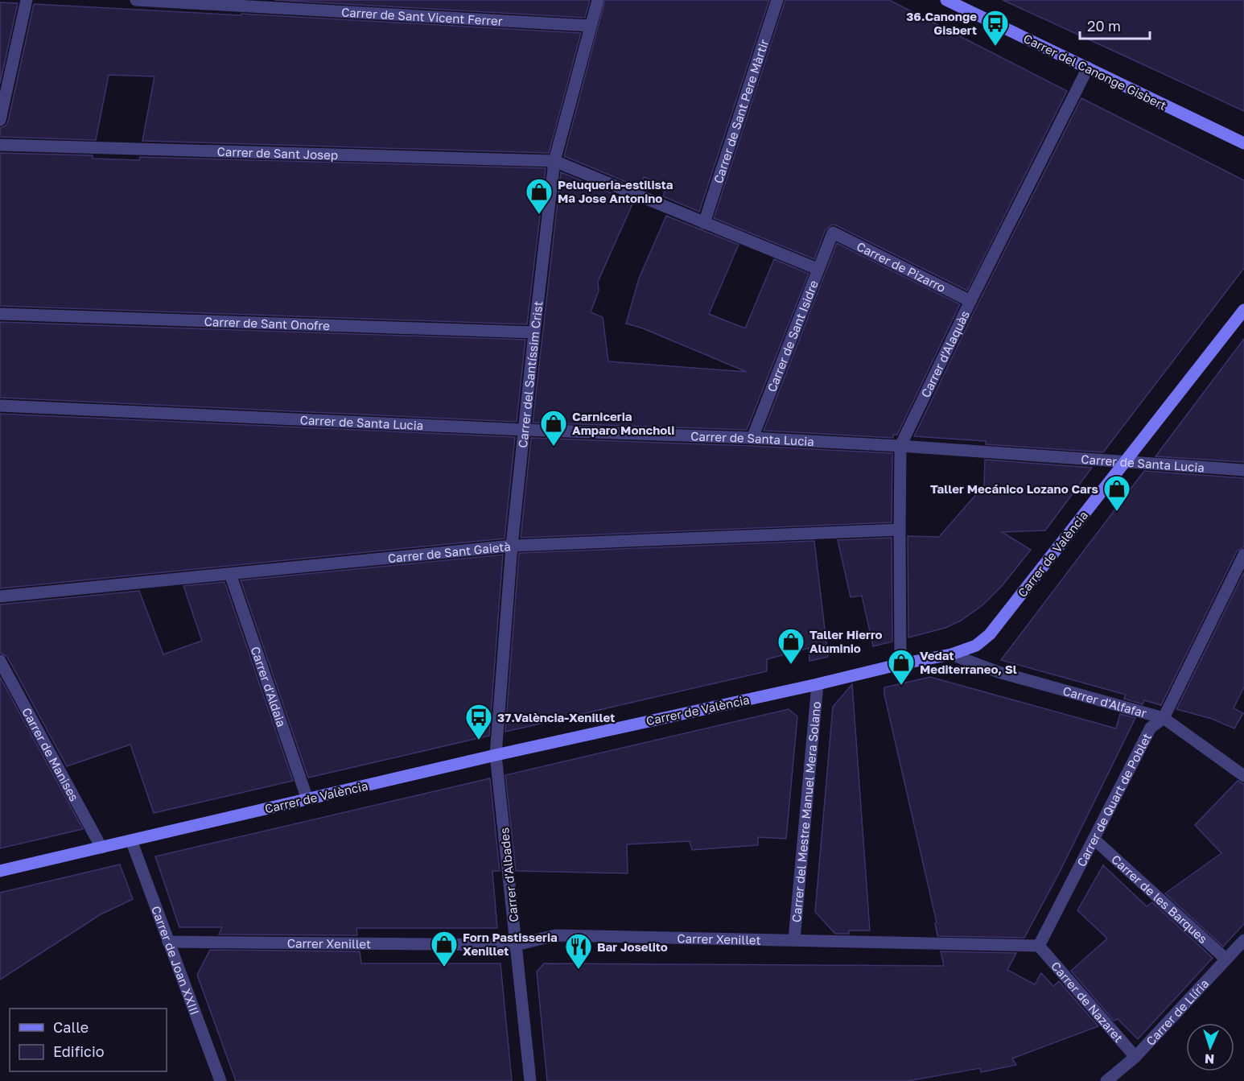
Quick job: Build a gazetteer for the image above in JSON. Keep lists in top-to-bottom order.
{
  "streets": {
    "street": [
      "Carrer de Sant Vicent Ferrer",
      "Carrer del Canonge Gisbert",
      "Carrer de Sant Pere Màrtir",
      "Carrer de Sant Josep",
      "Carrer de Pizarro",
      "Carrer de Sant Onofre",
      "Carrer de Sant Isidre",
      "Carrer d'Alaquàs",
      "Carrer del Santíssim Crist",
      "Carrer de Santa Lucia",
      "Carrer de Sant Gaietà",
      "Carrer de València",
      "Carrer d'Aldaia",
      "Carrer d'Alfafar",
      "Carrer de Manises",
      "Carrer de Quart de Poblet",
      "Carrer del Mestre Manuel Mera Solano",
      "Carrer d'Albades",
      "Carrer de les Barques",
      "Carrer Xenillet",
      "Carrer de Joan XXIII",
      "Carrer de Nazaret",
      "Carrer de Llíria"
    ]
  },
  "crossings": [
    ["Carrer de Sant Vicent Ferrer", "Carrer del Santíssim Crist"],
    ["Carrer del Canonge Gisbert", "Carrer d'Alaquàs"],
    ["Carrer de Sant Josep", "Carrer del Santíssim Crist"],
    ["Carrer de Pizarro", "Carrer de Sant Isidre"],
    ["Carrer de Pizarro", "Carrer d'Alaquàs"],
    ["Carrer de Sant Onofre", "Carrer del Santíssim Crist"],
    ["Carrer de Sant Isidre", "Carrer de Santa Lucia"],
    ["Carrer d'Alaquàs", "Carrer de Santa Lucia"],
    ["Carrer d'Alaquàs", "Carrer de Sant Gaietà"],
    ["Carrer d'Alaquàs", "Carrer de València"],
    ["Carrer del Santíssim Crist", "Carrer de Santa Lucia"],
    ["Carrer del Santíssim Crist", "Carrer de Sant Gaietà"],
    ["Carrer del Santíssim Crist", "Carrer de València"],
    ["Carrer del Santíssim Crist", "Carrer d'Albades"],
    ["Carrer de Santa Lucia", "Carrer de València"],
    ["Carrer de Sant Gaietà", "Carrer d'Aldaia"],
    ["Carrer de València", "Carrer d'Aldaia"],
    ["Carrer de València", "Carrer d'Alfafar"],
    ["Carrer de València", "Carrer de Manises"],
    ["Carrer de València", "Carrer del Mestre Manuel Mera Solano"],
    ["Carrer de València", "Carrer d'Albades"],
    ["Carrer de València", "Carrer de Joan XXIII"],
    ["Carrer d'Alfafar", "Carrer de Quart de Poblet"],
    ["Carrer de Quart de Poblet", "Carrer de les Barques"],
    ["Carrer de Quart de Poblet", "Carrer Xenillet"],
    ["Carrer de Quart de Poblet", "Carrer de Nazaret"],
    ["Carrer del Mestre Manuel Mera Solano", "Carrer Xenillet"],
    ["Carrer d'Albades", "Carrer Xenillet"],
    ["Carrer de les Barques", "Carrer de Llíria"],
    ["Carrer Xenillet", "Carrer de Joan XXIII"],
    ["Carrer Xenillet", "Carrer de Nazaret"],
    ["Carrer de Nazaret", "Carrer de Llíria"]
  ],
  "places": {
    "bus stop": ["36.Canonge Gisbert", "37.València-Xenillet"],
    "shop": [
      "Peluqueria-estilista Mª Jose Antonino",
      "Carniceria Amparo Moncholi",
      "Taller Mecánico Lozano Cars",
      "Taller Hierro Aluminio",
      "Vedat Mediterraneo, Sl",
      "Forn Pastisseria Xenillet"
    ],
    "restaurant": ["Bar Joselito"]
  },
  "legend": ["Calle", "Edificio"],
  "scale_bar": "20 m",
  "north": "bottom"
}
